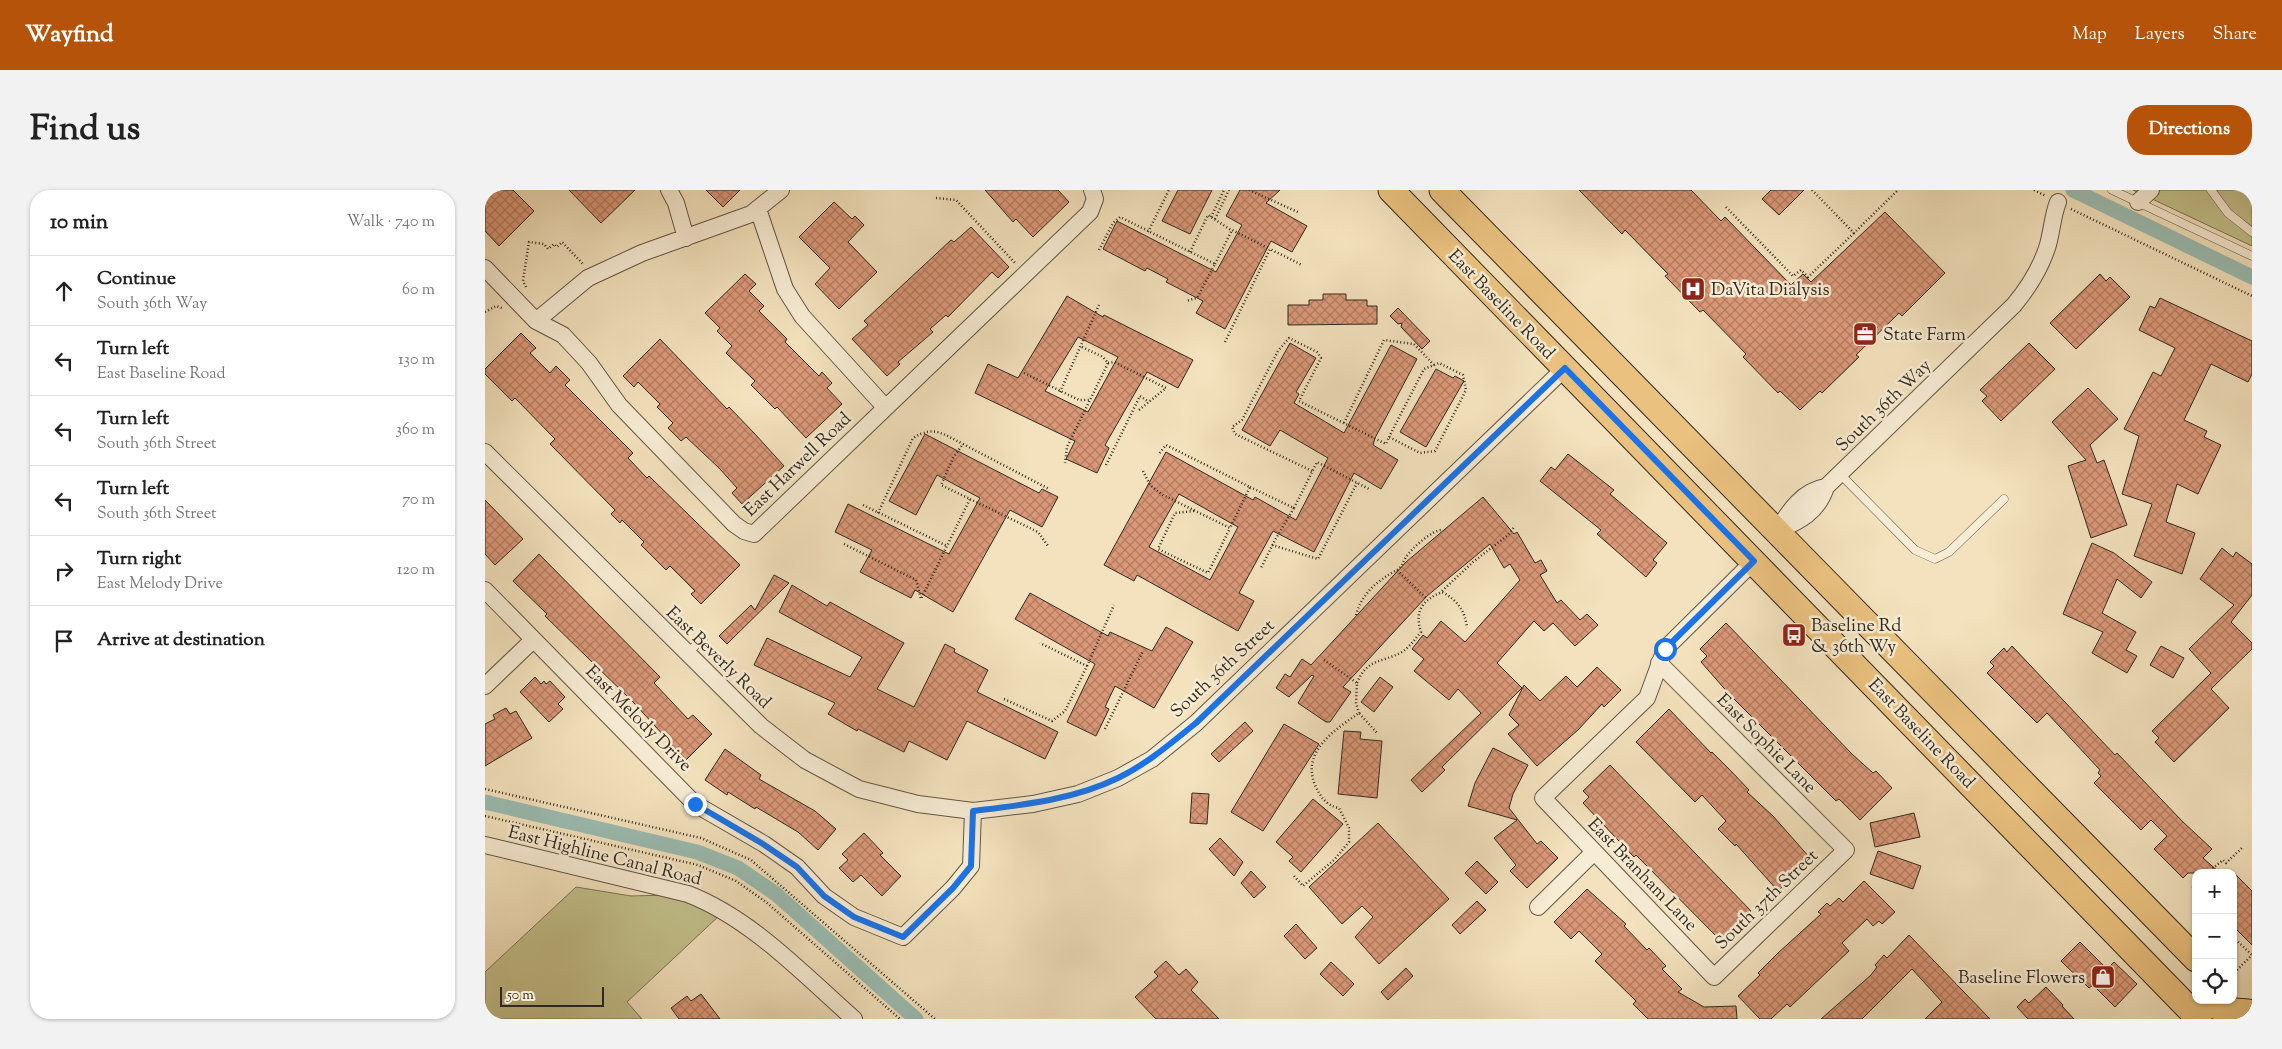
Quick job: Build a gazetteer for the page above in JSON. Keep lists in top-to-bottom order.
{
  "streets": {
    "main road": ["East Baseline Road"],
    "street": [
      "South 36th Way",
      "East Harwell Road",
      "East Beverly Road",
      "South 36th Street",
      "East Melody Drive",
      "East Sophie Lane",
      "East Highline Canal Road",
      "East Branham Lane",
      "South 37th Street"
    ]
  },
  "crossings": [
    ["East Baseline Road", "South 36th Way"],
    ["East Baseline Road", "South 36th Street"],
    ["East Beverly Road", "South 36th Street"],
    ["East Beverly Road", "East Melody Drive"],
    ["South 36th Street", "East Melody Drive"],
    ["East Sophie Lane", "East Branham Lane"],
    ["East Sophie Lane", "South 37th Street"],
    ["East Branham Lane", "South 37th Street"]
  ],
  "places": {
    "hospital": ["DaVita Dialysis"],
    "office": ["State Farm"],
    "bus stop": ["Baseline Rd & 36th Wy"],
    "shop": ["Baseline Flowers"]
  },
  "scale_bar": "50 m",
  "page": {
    "header": "Wayfind",
    "nav": ["Map", "Layers", "Share"],
    "title": "Find us",
    "buttons": "Directions",
    "heading": ["10 min", "Walk · 740 m"],
    "list": [
      ["Continue", "South 36th Way", "60 m"],
      ["Turn left", "East Baseline Road", "130 m"],
      ["Turn left", "South 36th Street", "360 m"],
      ["Turn left", "South 36th Street", "70 m"],
      ["Turn right", "East Melody Drive", "120 m"],
      "Arrive at destination"
    ],
    "map_buttons": ["+", "−"],
    "scale": "50 m"
  }
}
